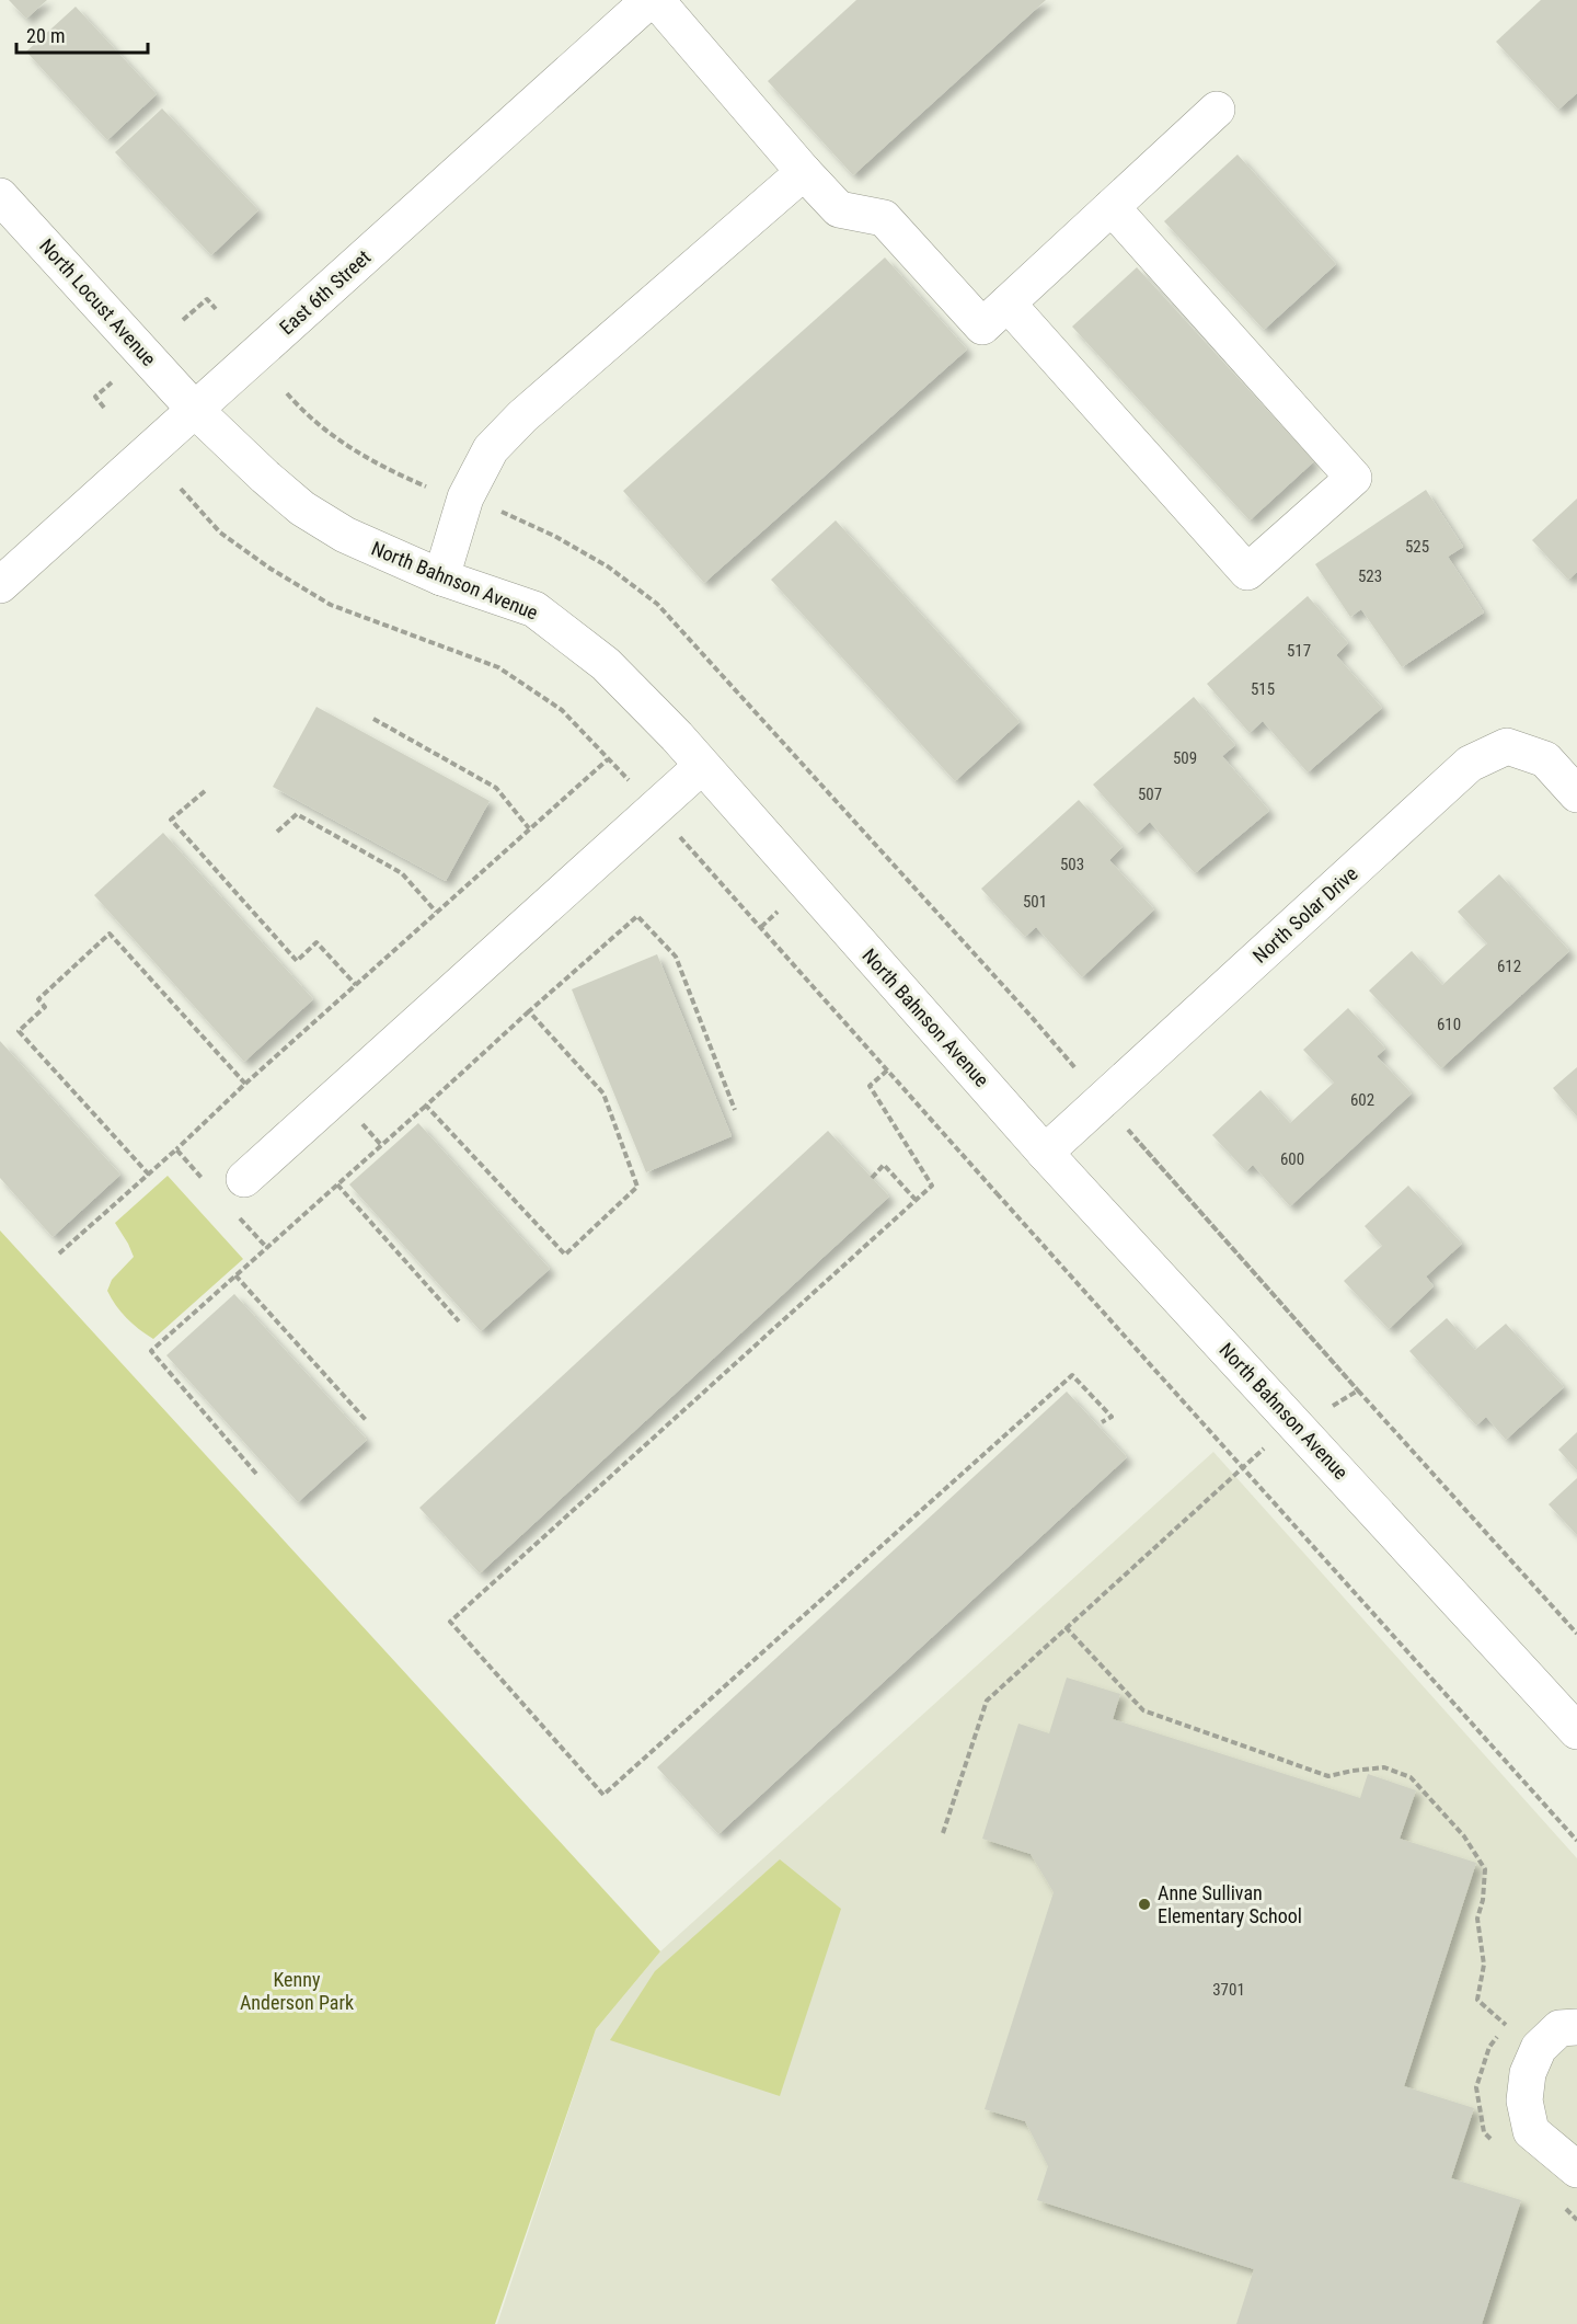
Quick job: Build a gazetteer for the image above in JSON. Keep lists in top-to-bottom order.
{
  "streets": {
    "street": [
      "East 6th Street",
      "North Locust Avenue",
      "North Bahnson Avenue",
      "North Solar Drive"
    ]
  },
  "crossings": [
    ["East 6th Street", "North Locust Avenue"],
    ["East 6th Street", "North Bahnson Avenue"],
    ["North Locust Avenue", "North Bahnson Avenue"],
    ["North Bahnson Avenue", "North Solar Drive"]
  ],
  "parks": ["Kenny Anderson Park"],
  "places": ["Anne Sullivan Elementary School"],
  "house_numbers": [
    "525",
    "523",
    "517",
    "515",
    "509",
    "507",
    "503",
    "501",
    "612",
    "610",
    "602",
    "600",
    "3701"
  ],
  "scale_bar": "20 m"
}
